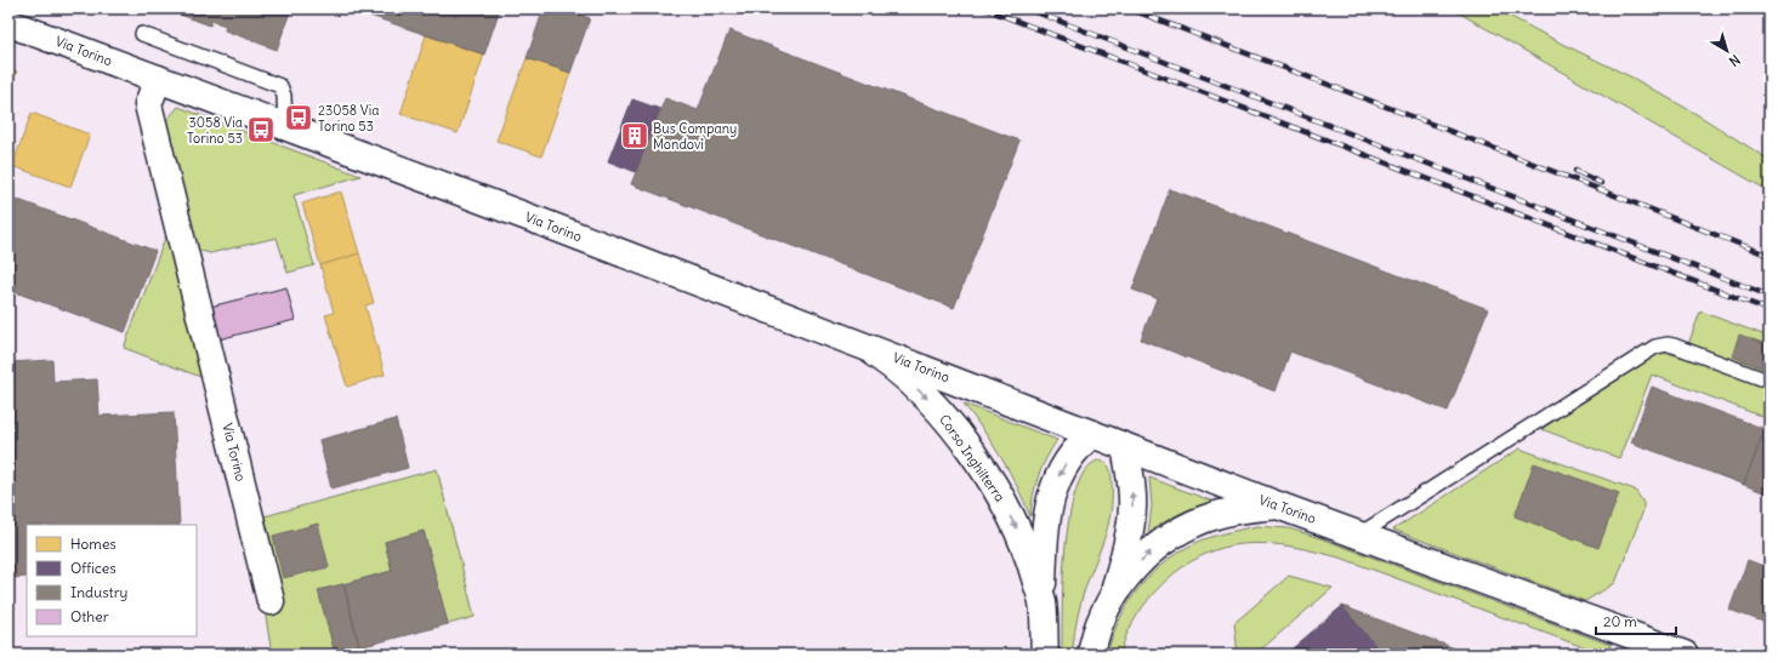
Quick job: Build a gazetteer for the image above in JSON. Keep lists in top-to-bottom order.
{
  "streets": {
    "main road": ["Via Torino", "Corso Inghilterra"]
  },
  "crossings": [
    ["Via Torino", "Corso Inghilterra"]
  ],
  "one_way": ["Corso Inghilterra"],
  "places": {
    "bus stop": ["23058 Via Torino 53", "3058 Via Torino 53"],
    "building": ["Bus Company Mondovì"]
  },
  "legend": [
    "Homes",
    "Offices",
    "Industry",
    "Other"
  ],
  "scale_bar": "20 m",
  "north": "bottom right"
}
